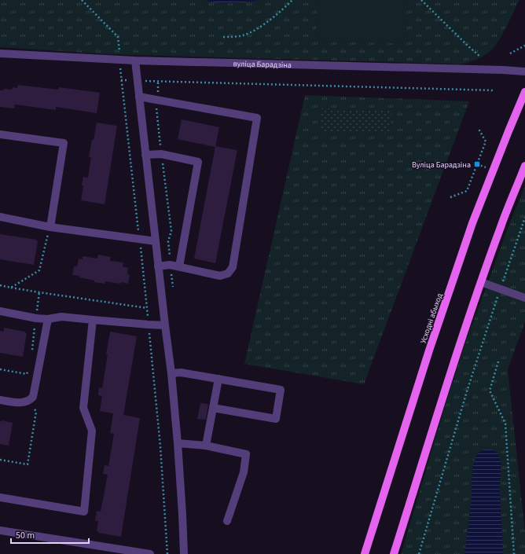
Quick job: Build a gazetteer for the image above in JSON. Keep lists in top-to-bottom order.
{
  "streets": {
    "main road": ["Усходні абыход"],
    "street": ["вуліца Барадзіна"]
  },
  "places": {
    "transit": ["Вуліца Барадзіна"]
  },
  "scale_bar": "50 m"
}
